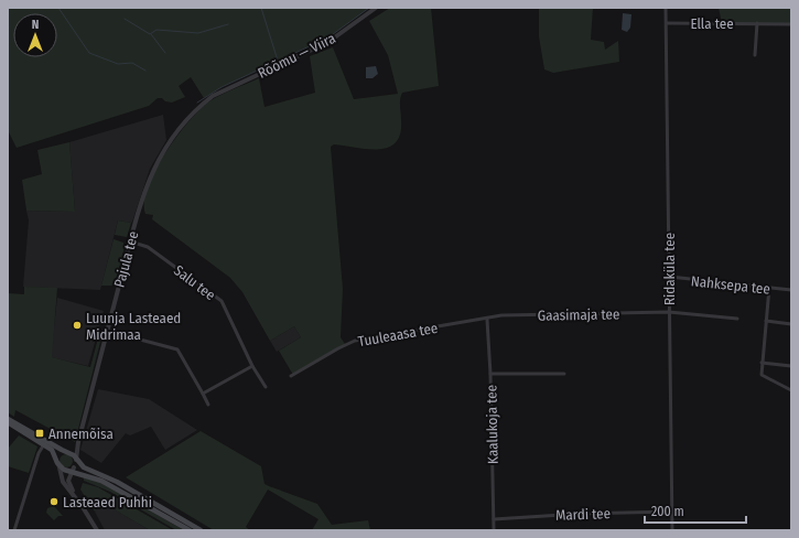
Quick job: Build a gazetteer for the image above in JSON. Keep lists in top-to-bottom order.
{
  "streets": {
    "street": [
      "Ella tee",
      "Rõõmu — Viira",
      "Pajula tee",
      "Ridaküla tee",
      "Salu tee",
      "Nahksepa tee",
      "Gaasimaja tee",
      "Tuuleaasa tee",
      "Kaalukoja tee",
      "Mardi tee"
    ]
  },
  "crossings": [
    ["Ella tee", "Ridaküla tee"],
    ["Rõõmu — Viira", "Pajula tee"],
    ["Pajula tee", "Salu tee"],
    ["Ridaküla tee", "Nahksepa tee"],
    ["Ridaküla tee", "Gaasimaja tee"],
    ["Ridaküla tee", "Mardi tee"],
    ["Gaasimaja tee", "Tuuleaasa tee"],
    ["Gaasimaja tee", "Kaalukoja tee"],
    ["Tuuleaasa tee", "Kaalukoja tee"],
    ["Kaalukoja tee", "Mardi tee"]
  ],
  "places": {
    "other": ["Luunja Lasteaed Midrimaa", "Lasteaed Puhhi"],
    "transit": ["Annemõisa"]
  },
  "scale_bar": "200 m",
  "north": "top"
}
